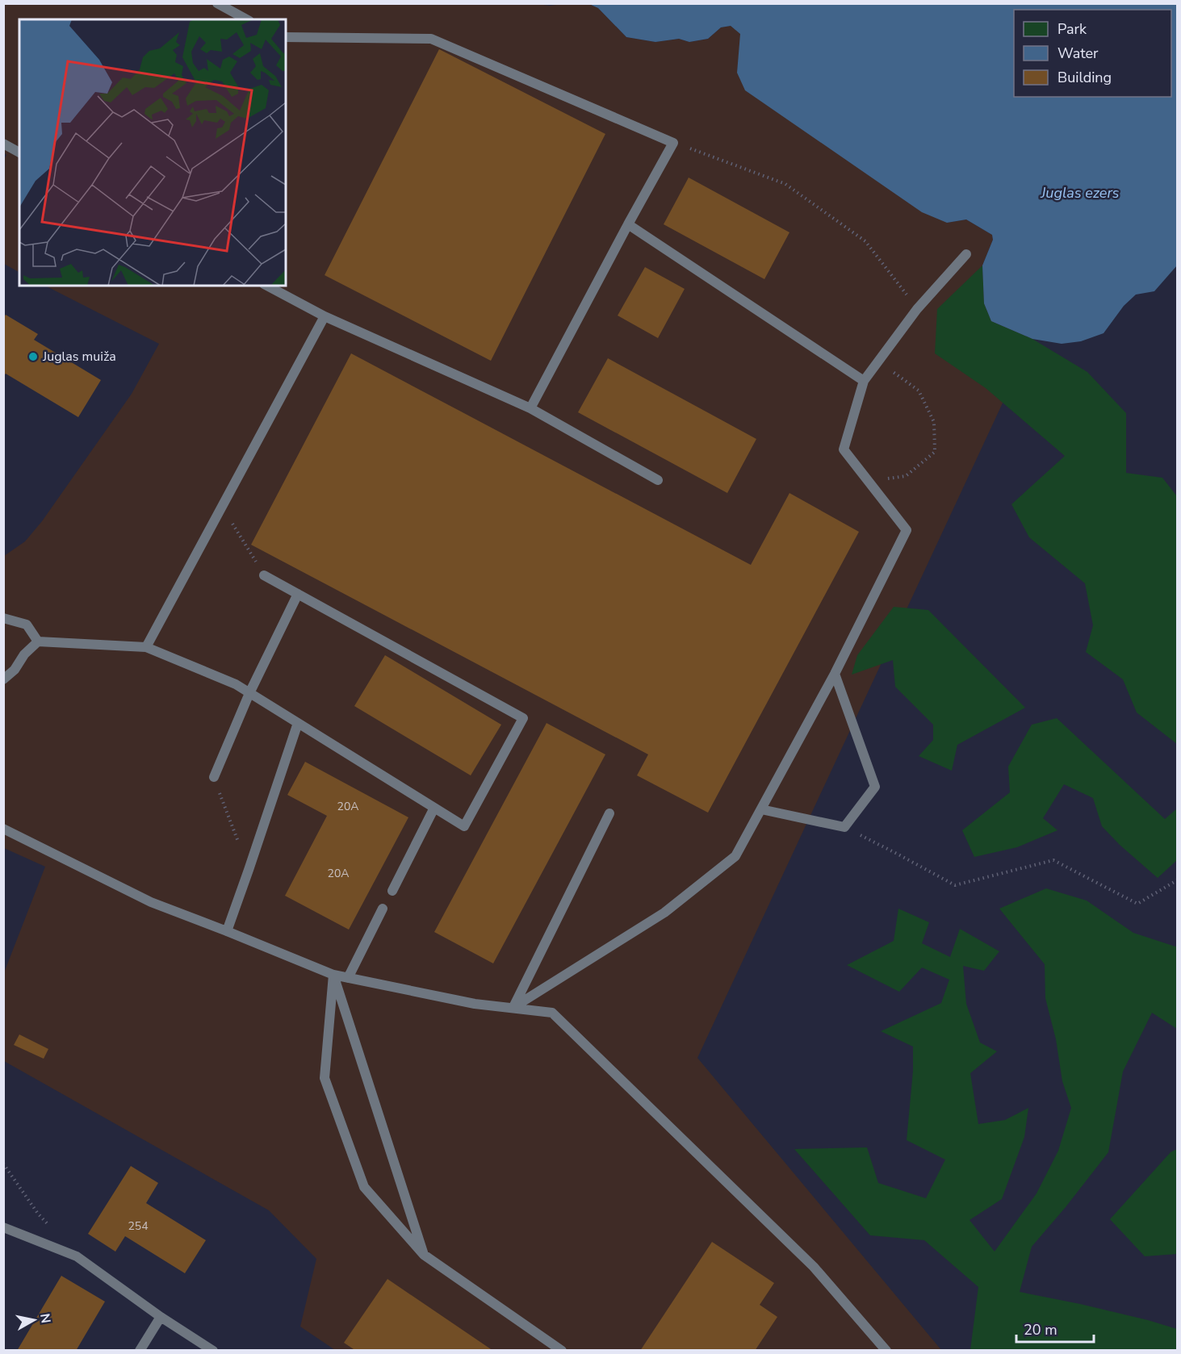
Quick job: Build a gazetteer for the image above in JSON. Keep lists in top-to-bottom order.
{
  "water": ["Juglas ezers"],
  "places": ["Juglas muiža"],
  "house_numbers": ["20A", "20A", "254"],
  "legend": ["Park", "Water", "Building"],
  "scale_bar": "20 m",
  "north": "right"
}
